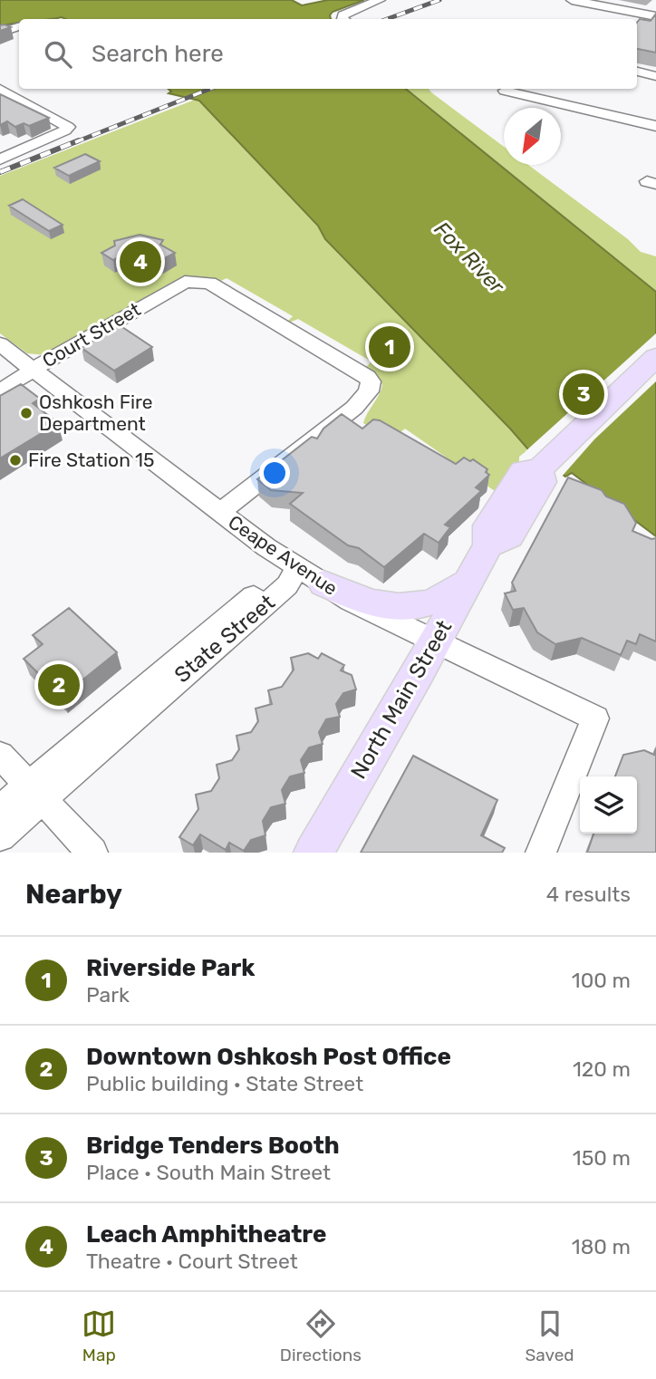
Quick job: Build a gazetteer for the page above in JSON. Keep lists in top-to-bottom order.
{
  "streets": {
    "main road": ["North Main Street"],
    "street": ["Court Street", "Ceape Avenue", "State Street"]
  },
  "crossings": [
    ["Court Street", "Ceape Avenue"],
    ["Ceape Avenue", "State Street"],
    ["Ceape Avenue", "North Main Street"]
  ],
  "water": ["Fox River"],
  "places": ["Oshkosh Fire Department", "Fire Station 15"],
  "north": "bottom left",
  "page": {
    "search": "Search here",
    "pins": [
      "4",
      "1",
      "3",
      "2"
    ],
    "heading": ["Nearby", "4 results"],
    "list": [
      {
        "mark": "1",
        "name": "Riverside Park",
        "note": "Park",
        "value": "100 m"
      },
      {
        "mark": "2",
        "name": "Downtown Oshkosh Post Office",
        "note": "Public building · State Street",
        "value": "120 m"
      },
      {
        "mark": "3",
        "name": "Bridge Tenders Booth",
        "note": "Place · South Main Street",
        "value": "150 m"
      },
      {
        "mark": "4",
        "name": "Leach Amphitheatre",
        "note": "Theatre · Court Street",
        "value": "180 m"
      }
    ],
    "nav": ["Map", "Directions", "Saved"]
  }
}
